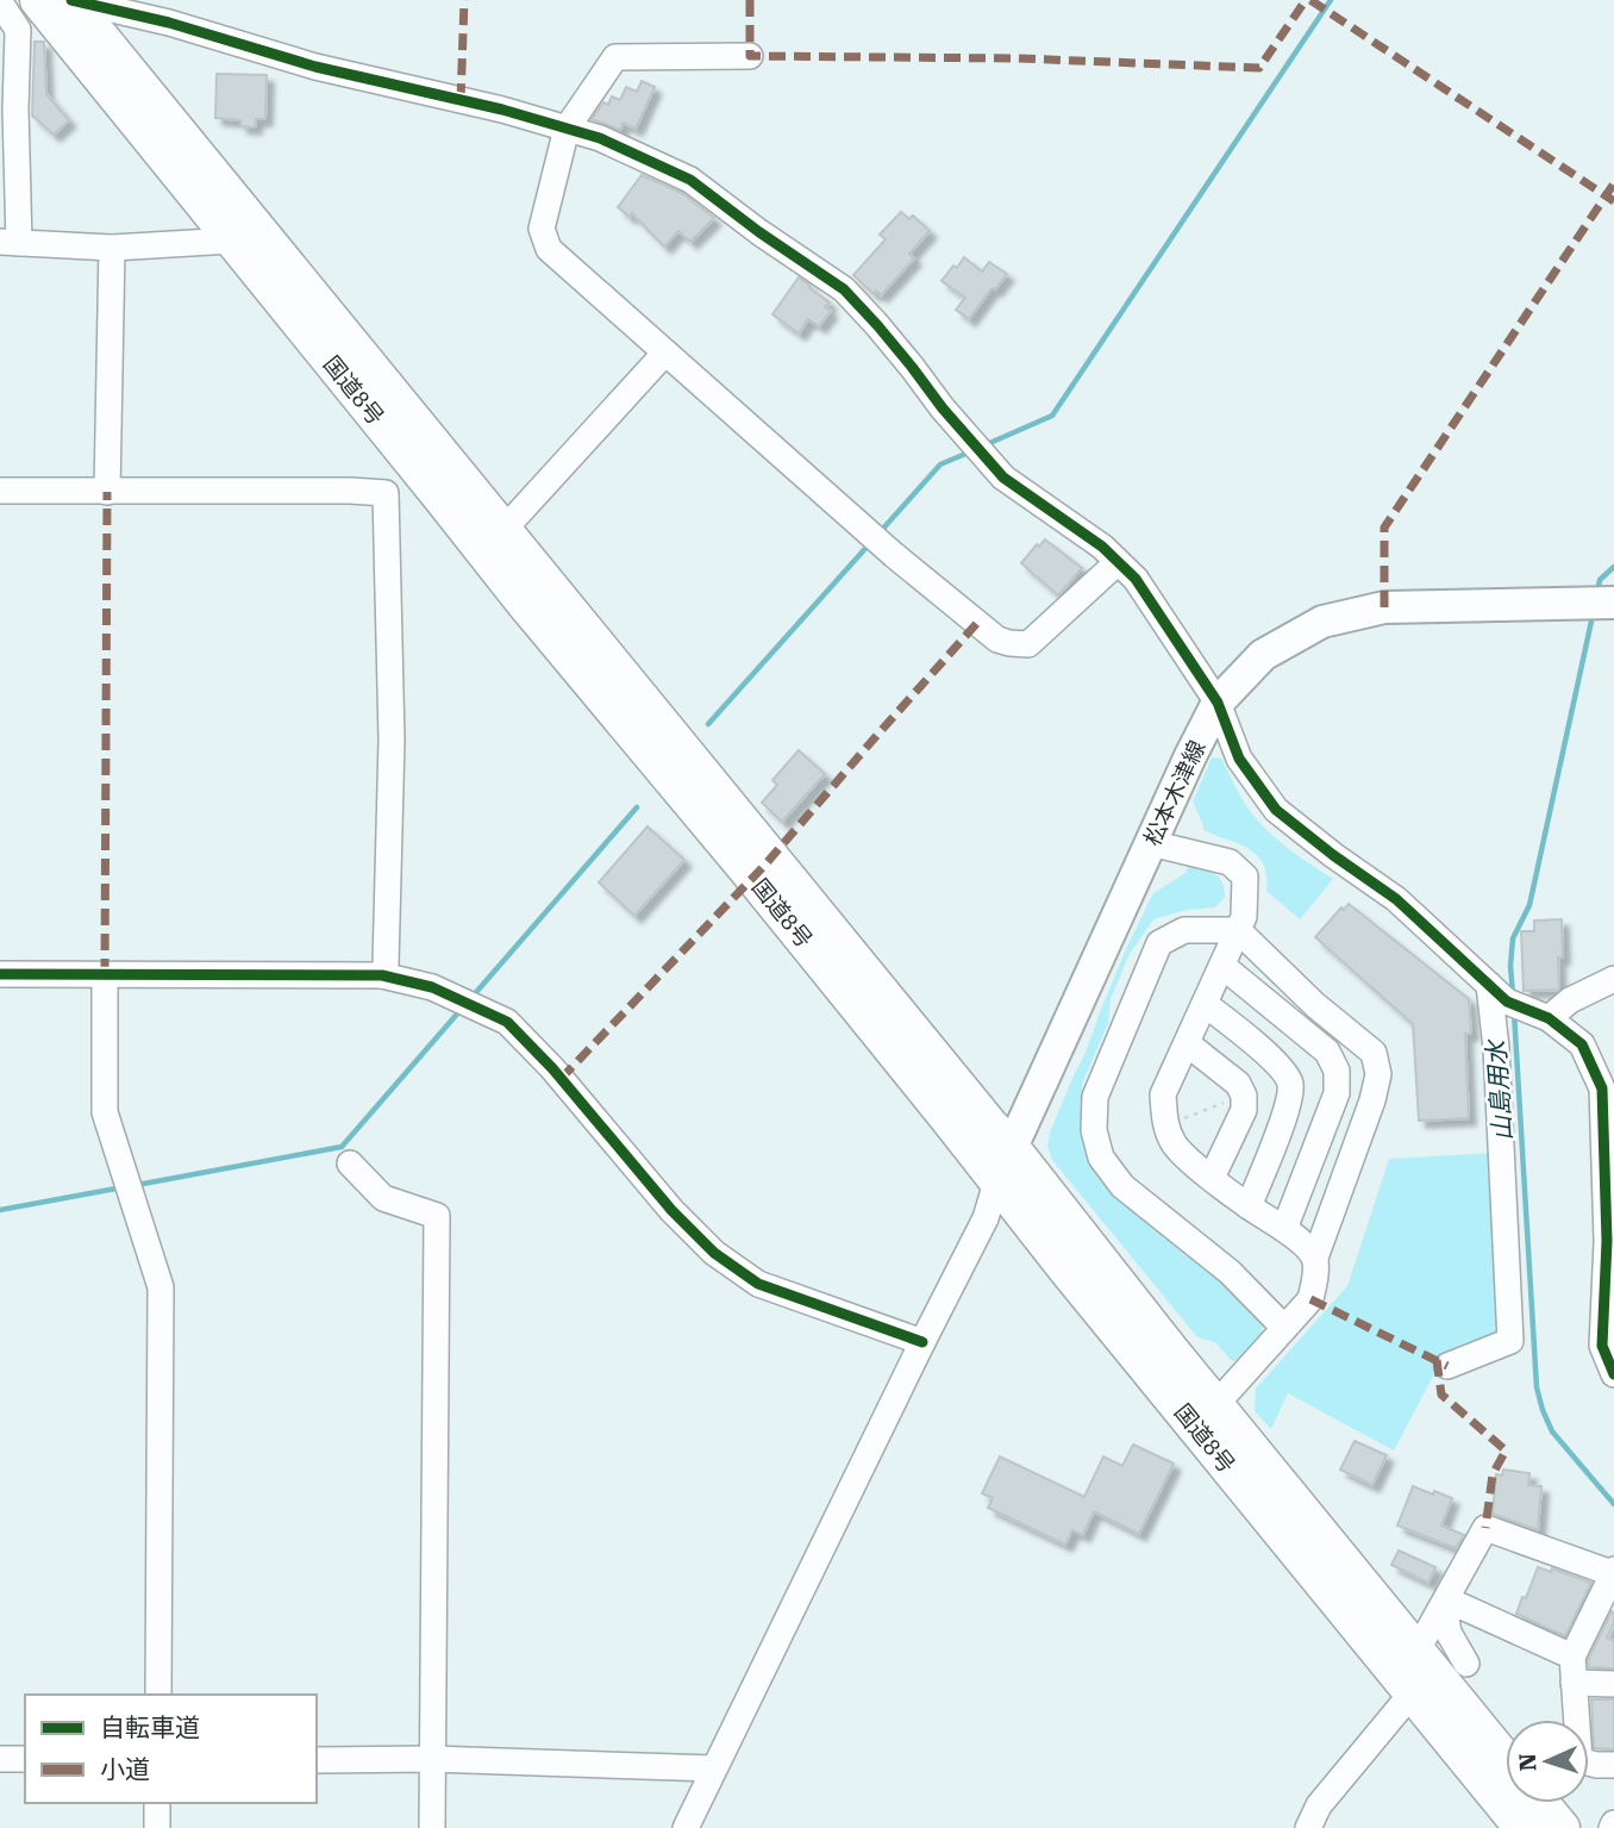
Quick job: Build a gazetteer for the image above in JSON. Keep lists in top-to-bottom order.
{
  "streets": {
    "highway": ["国道8号"],
    "main road": ["松本木津線"]
  },
  "crossings": [
    ["国道8号", "松本木津線"]
  ],
  "water": ["山島用水"],
  "legend": ["自転車道", "小道"],
  "north": "left"
}
